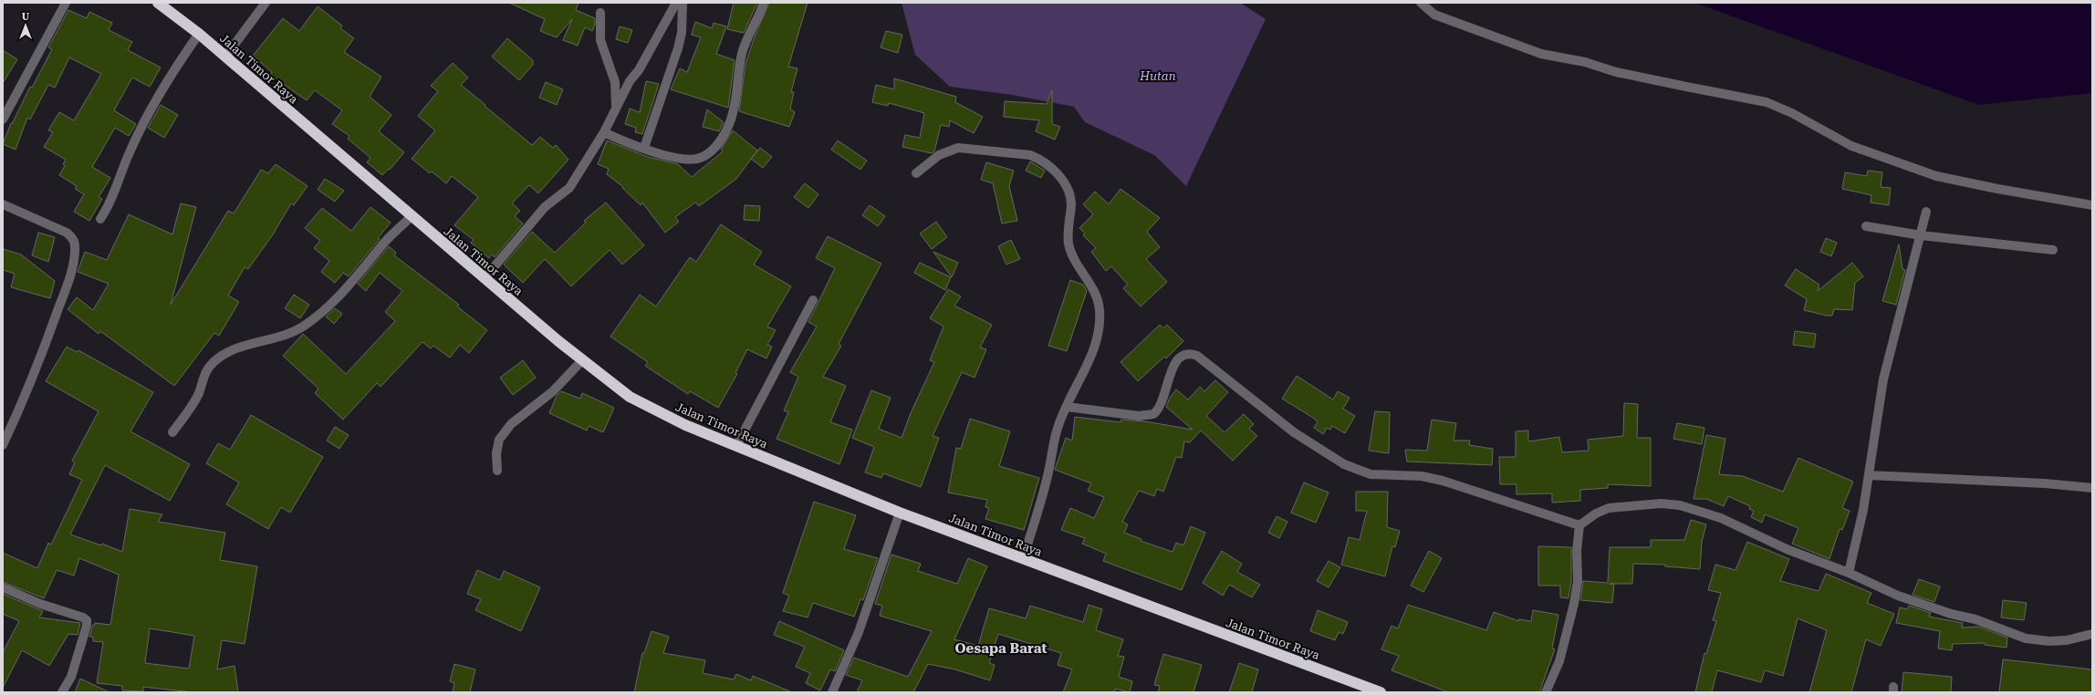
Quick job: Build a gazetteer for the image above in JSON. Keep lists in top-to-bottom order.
{
  "streets": {
    "highway": ["Jalan Timor Raya"]
  },
  "districts": ["Oesapa Barat"],
  "parks": ["Hutan"],
  "north": "top"
}
